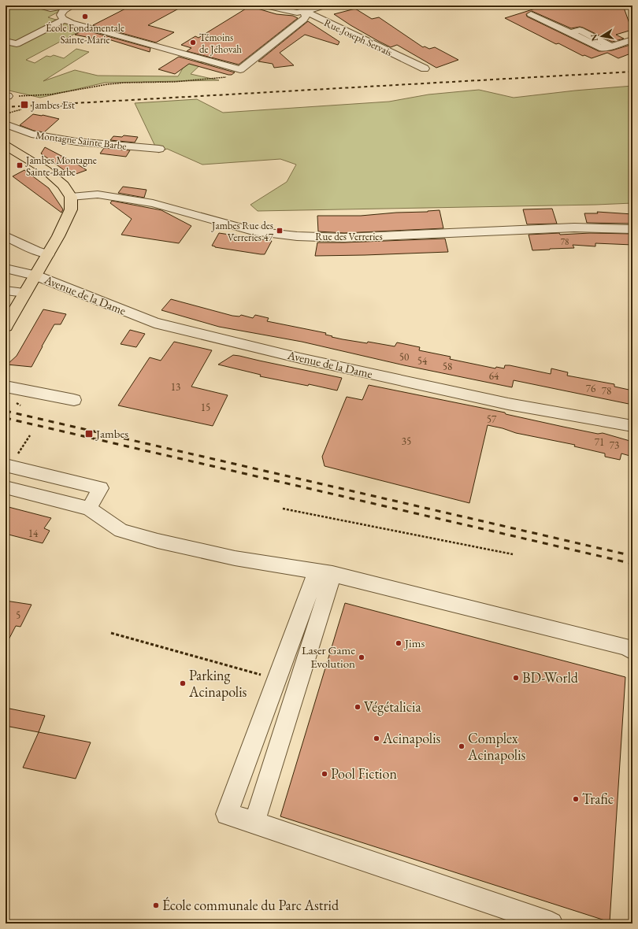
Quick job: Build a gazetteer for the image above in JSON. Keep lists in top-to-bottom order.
{
  "streets": {
    "street": [
      "Rue Joseph Servais",
      "Montagne Sainte Barbe",
      "Rue des Verreries",
      "Avenue de la Dame"
    ]
  },
  "places": {
    "other": [
      "École Fondamentale Sainte-Marie",
      "Témoins de Jéhovah",
      "Jims",
      "Laser Game Evolution",
      "BD-World",
      "Parking Acinapolis",
      "Végétalicia",
      "Acinapolis",
      "Complex Acinapolis",
      "Pool Fiction",
      "Trafic",
      "École communale du Parc Astrid"
    ],
    "transit": [
      "Jambes-Est",
      "Jambes Montagne Sainte-Barbe",
      "Jambes Rue des Verreries 47",
      "Jambes"
    ]
  },
  "house_numbers": [
    "78",
    "50",
    "54",
    "58",
    "64",
    "13",
    "76",
    "78",
    "15",
    "57",
    "35",
    "71",
    "73",
    "14",
    "5"
  ],
  "north": "left"
}
